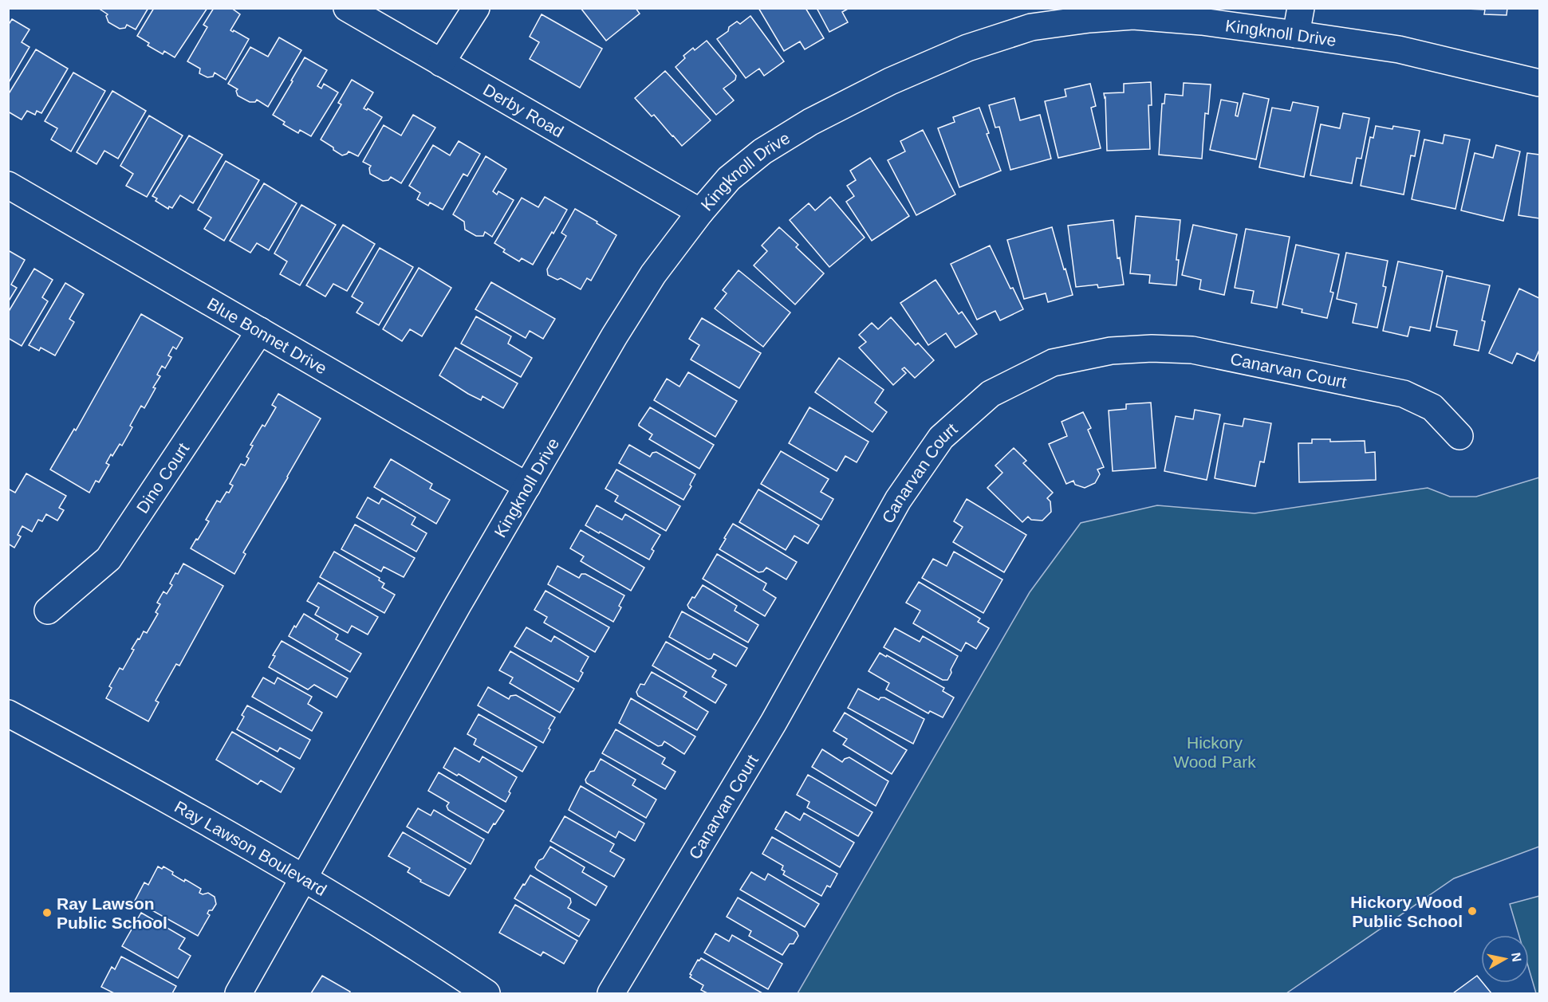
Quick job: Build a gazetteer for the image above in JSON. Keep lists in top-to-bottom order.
{
  "streets": {
    "street": [
      "Kingknoll Drive",
      "Derby Road",
      "Blue Bonnet Drive",
      "Canarvan Court",
      "Dino Court",
      "Ray Lawson Boulevard"
    ]
  },
  "crossings": [
    ["Kingknoll Drive", "Derby Road"],
    ["Kingknoll Drive", "Blue Bonnet Drive"],
    ["Kingknoll Drive", "Ray Lawson Boulevard"],
    ["Blue Bonnet Drive", "Dino Court"]
  ],
  "parks": ["Hickory Wood Park"],
  "places": ["Hickory Wood Public School", "Ray Lawson Public School"],
  "north": "right"
}
